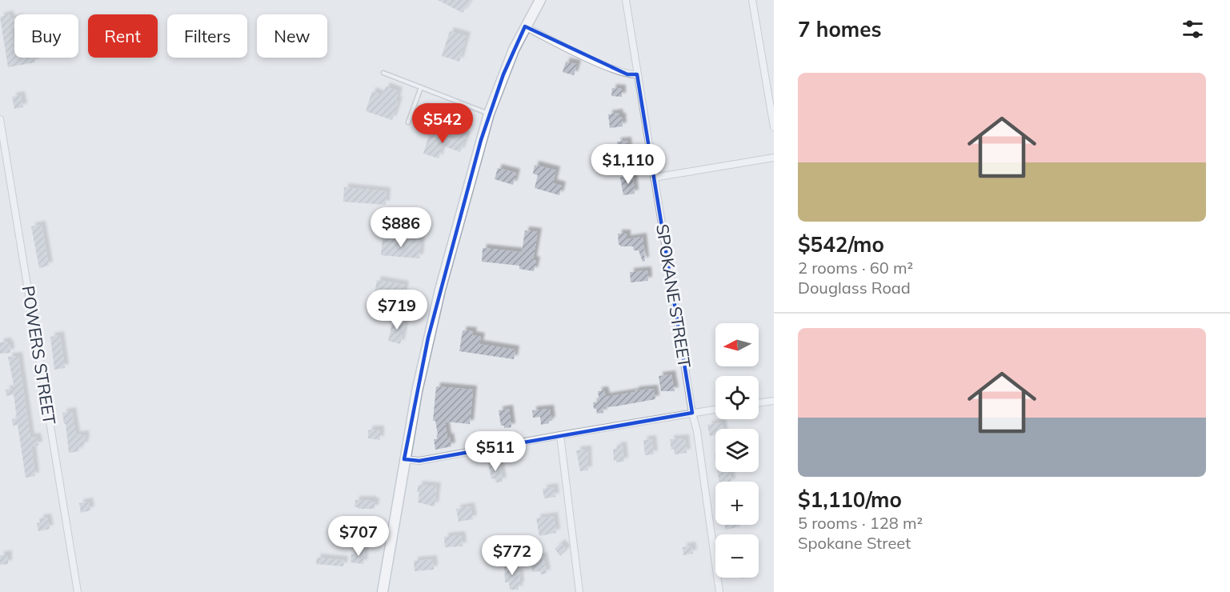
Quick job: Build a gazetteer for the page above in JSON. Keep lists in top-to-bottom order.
{
  "streets": {
    "street": ["SPOKANE STREET", "POWERS STREET"]
  },
  "north": "left",
  "page": {
    "heading": "7 homes",
    "chip": [
      "Buy",
      "Rent",
      "Filters",
      "New"
    ],
    "list": [
      {
        "name": "$542/mo",
        "note": "2 rooms · 60 m² · Douglass Road"
      },
      {
        "name": "$1,110/mo",
        "note": "5 rooms · 128 m² · Spokane Street"
      }
    ],
    "price": [
      "$542",
      "$1,110",
      "$886",
      "$719",
      "$511",
      "$707",
      "$772"
    ],
    "map_buttons": ["+", "−"]
  }
}
